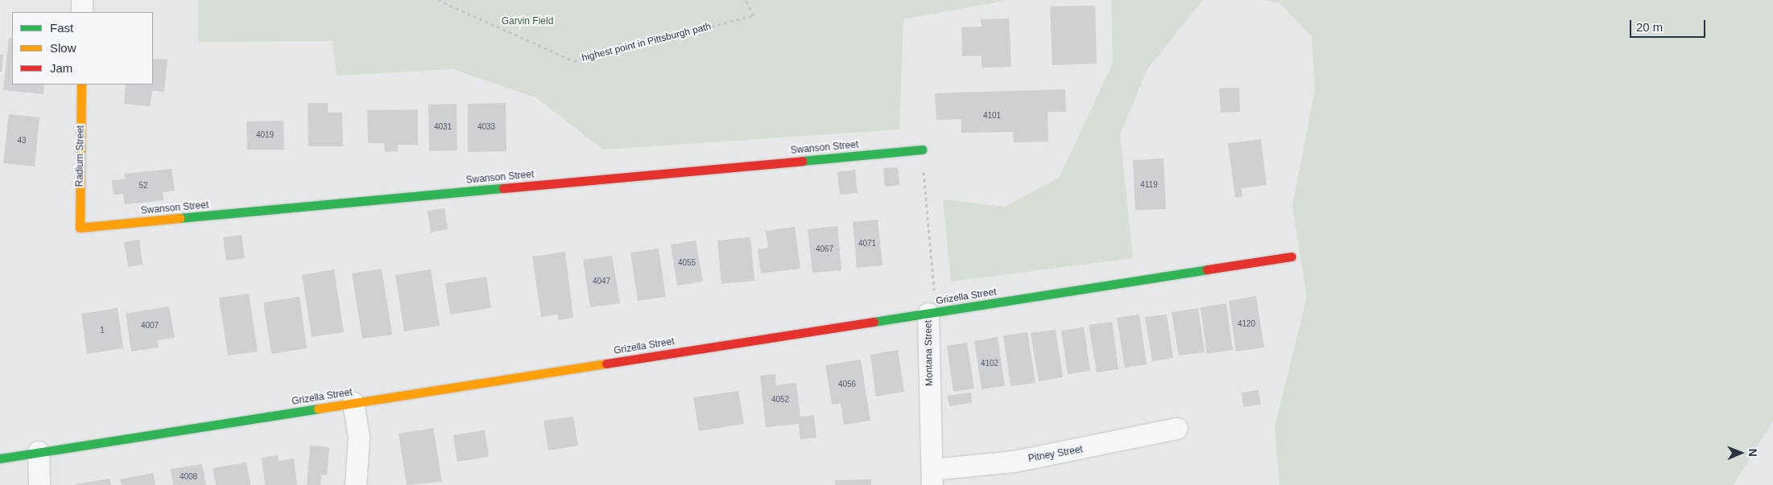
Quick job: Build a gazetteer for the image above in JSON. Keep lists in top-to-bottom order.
{
  "streets": {
    "street": [
      "Swanson Street",
      "Radium Street",
      "Grizella Street",
      "Montana Street",
      "Pitney Street"
    ],
    "path": ["highest point in Pittsburgh path"]
  },
  "crossings": [
    ["Swanson Street", "Radium Street"],
    ["Swanson Street", "Montana Street"],
    ["Grizella Street", "Montana Street"],
    ["Montana Street", "Pitney Street"]
  ],
  "parks": ["Garvin Field"],
  "house_numbers": [
    "4101",
    "4031",
    "4033",
    "4019",
    "43",
    "4119",
    "52",
    "4071",
    "4067",
    "4055",
    "4047",
    "4120",
    "4007",
    "1",
    "4102",
    "4056",
    "4052",
    "4008"
  ],
  "legend": ["Fast", "Slow", "Jam"],
  "scale_bar": "20 m",
  "north": "right"
}
